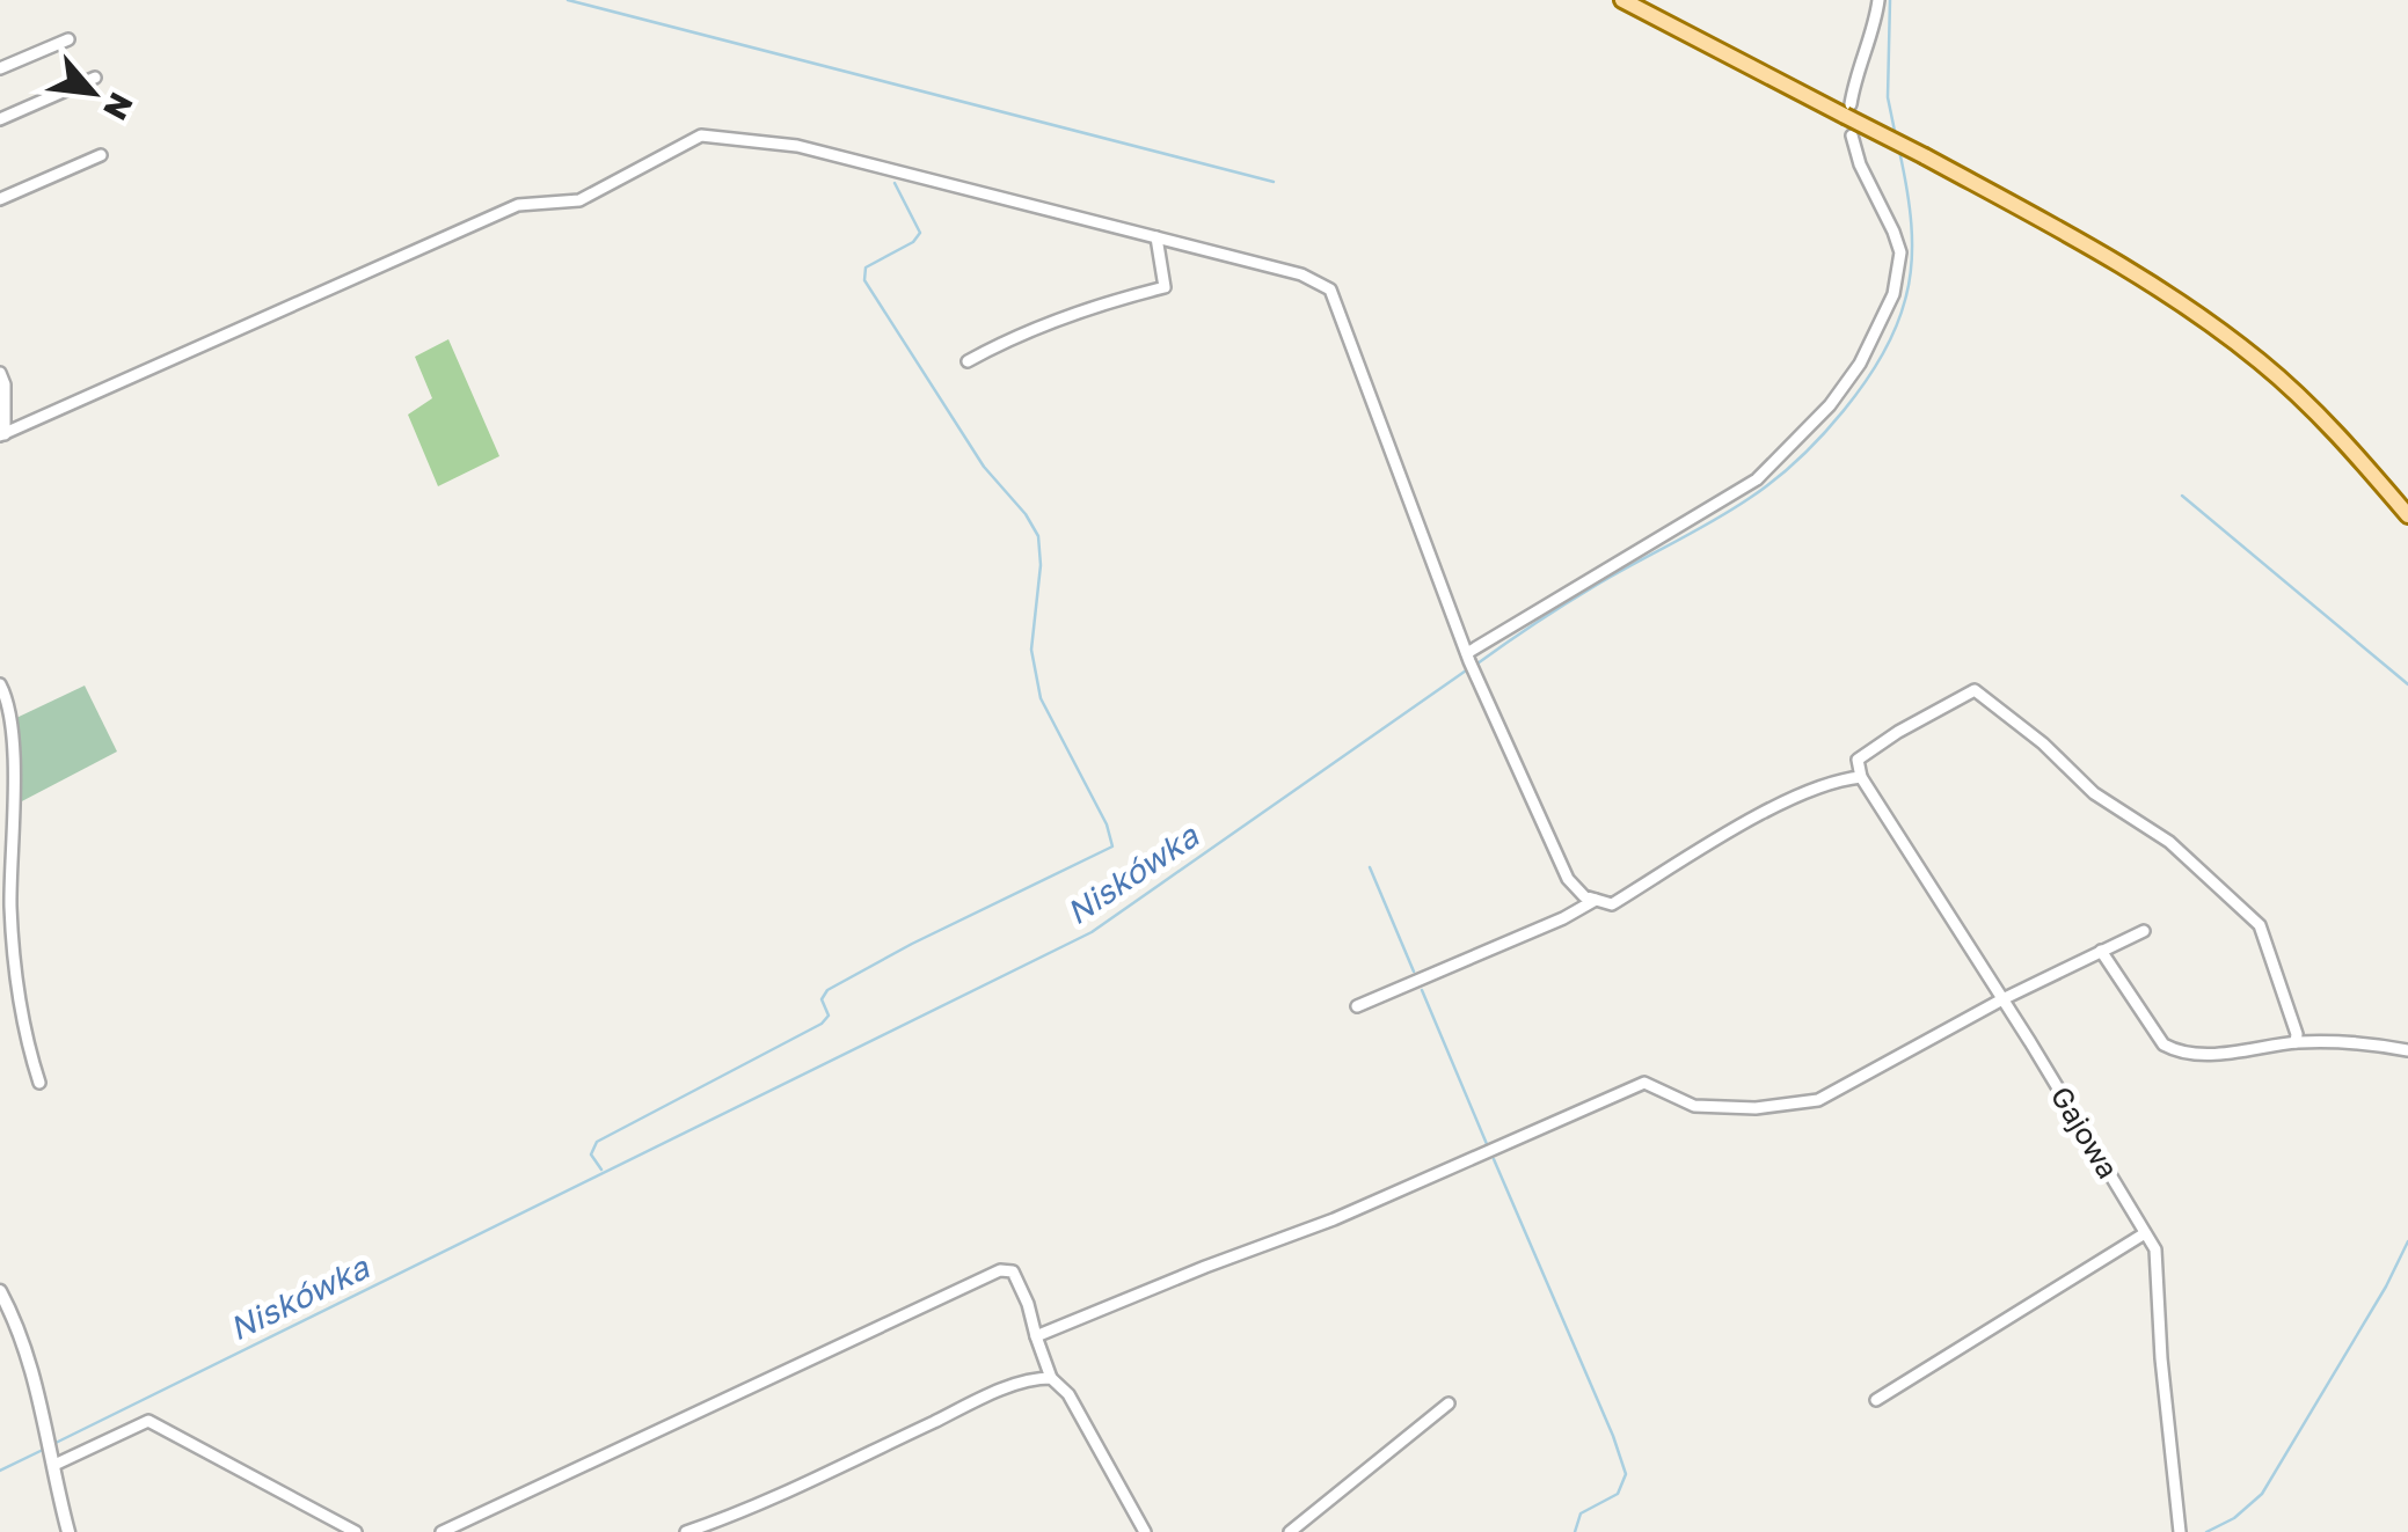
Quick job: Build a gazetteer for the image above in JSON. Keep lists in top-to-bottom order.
{
  "streets": {
    "street": ["Gajowa"]
  },
  "water": ["Niskówka"],
  "north": "bottom right"
}
